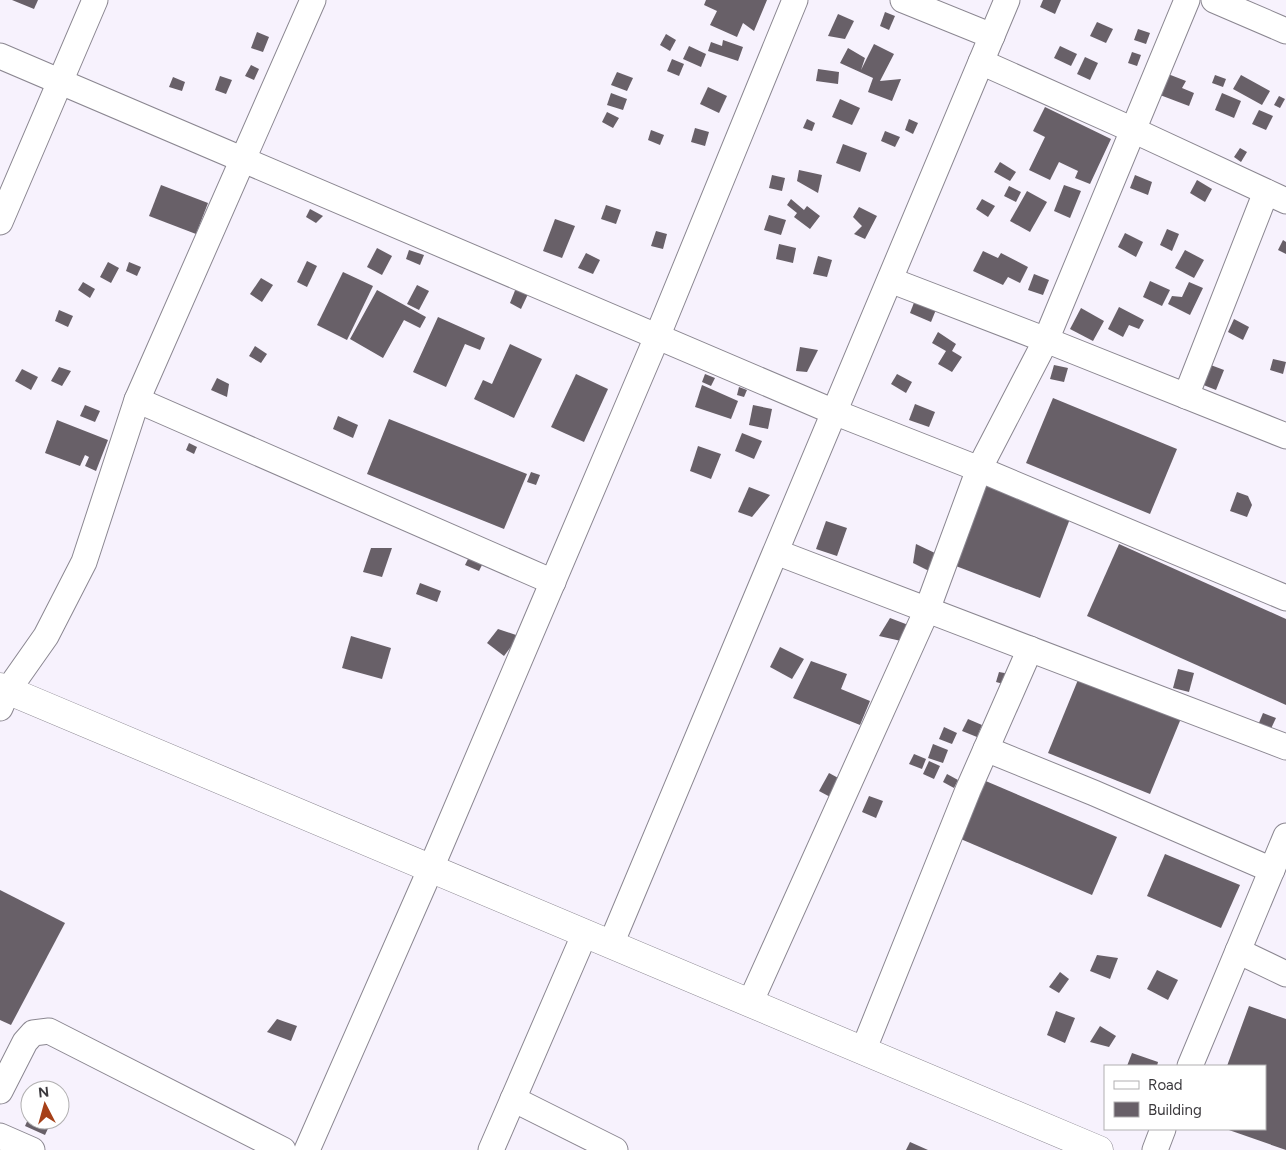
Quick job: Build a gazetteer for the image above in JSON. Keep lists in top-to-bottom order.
{
  "legend": ["Road", "Building"],
  "north": "top"
}
